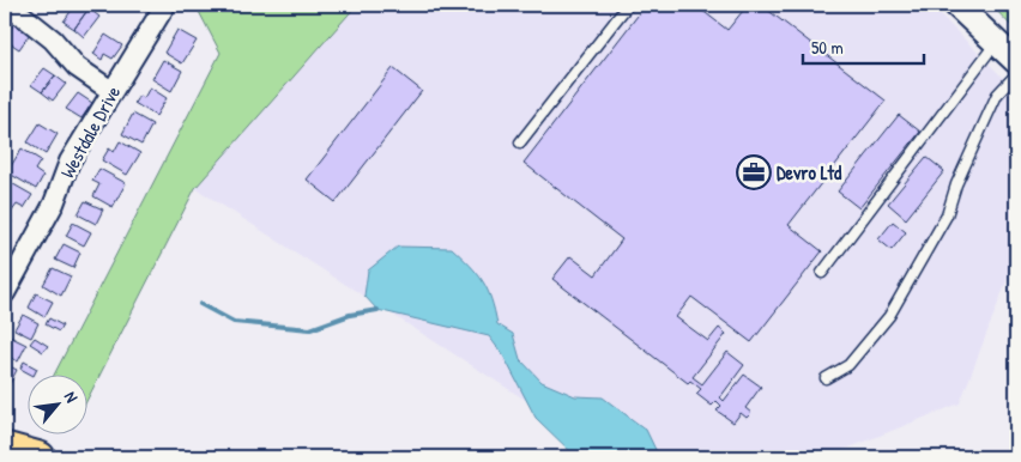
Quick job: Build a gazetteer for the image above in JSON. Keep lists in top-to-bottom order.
{
  "streets": {
    "street": ["Westdale Drive"]
  },
  "places": {
    "office": ["Devro Ltd"]
  },
  "scale_bar": "50 m",
  "north": "top right"
}
